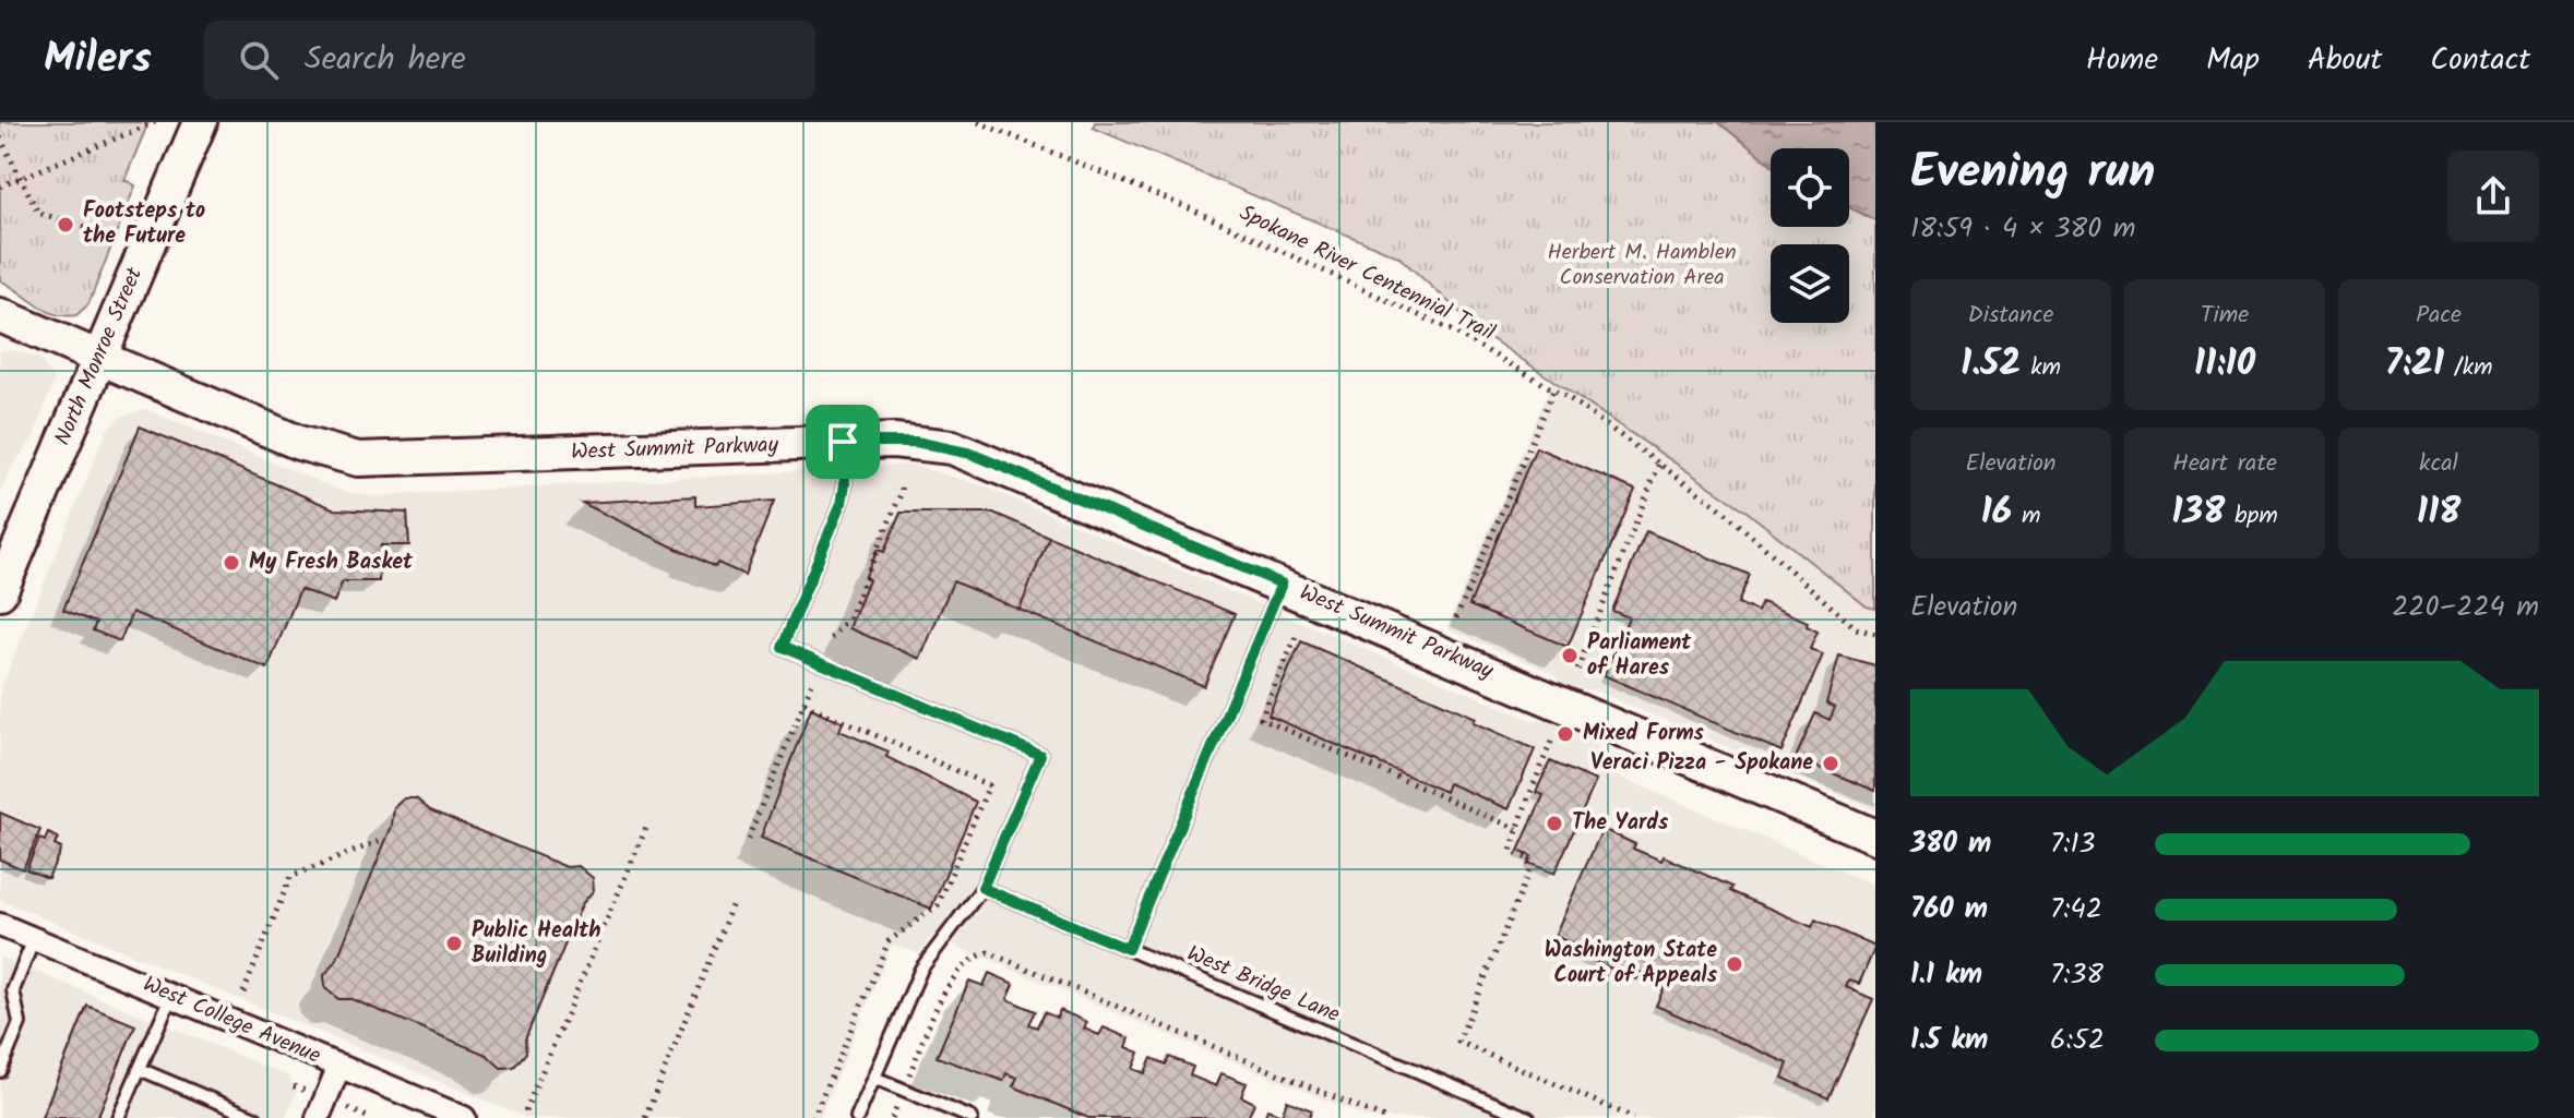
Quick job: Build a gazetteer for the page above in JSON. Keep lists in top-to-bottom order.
{
  "streets": {
    "street": ["North Monroe Street", "West Summit Parkway", "West College Avenue"],
    "lane": ["West Bridge Lane"],
    "path": ["Spokane River Centennial Trail"]
  },
  "crossings": [
    ["North Monroe Street", "West Summit Parkway"]
  ],
  "parks": ["Herbert M. Hamblen Conservation Area"],
  "places": [
    "Footsteps to the Future",
    "My Fresh Basket",
    "Parliament of Hares",
    "Mixed Forms",
    "Veraci Pizza - Spokane",
    "The Yards",
    "Public Health Building",
    "Washington State Court of Appeals"
  ],
  "page": {
    "header": "Milers",
    "search": "Search here",
    "nav": [
      "Home",
      "Map",
      "About",
      "Contact"
    ],
    "heading": ["Evening run", "18:59 · 4 × 380 m"],
    "stats": [
      ["Distance", "1.52 km"],
      ["Time", "11:10"],
      ["Pace", "7:21 /km"],
      ["Elevation", "16 m"],
      ["Heart rate", "138 bpm"],
      ["kcal", "118"]
    ],
    "chart": ["Elevation", "220–224 m"],
    "list": [
      {
        "name": "380 m",
        "note": "7:13"
      },
      {
        "name": "760 m",
        "note": "7:42"
      },
      {
        "name": "1.1 km",
        "note": "7:38"
      },
      {
        "name": "1.5 km",
        "note": "6:52"
      }
    ]
  }
}
